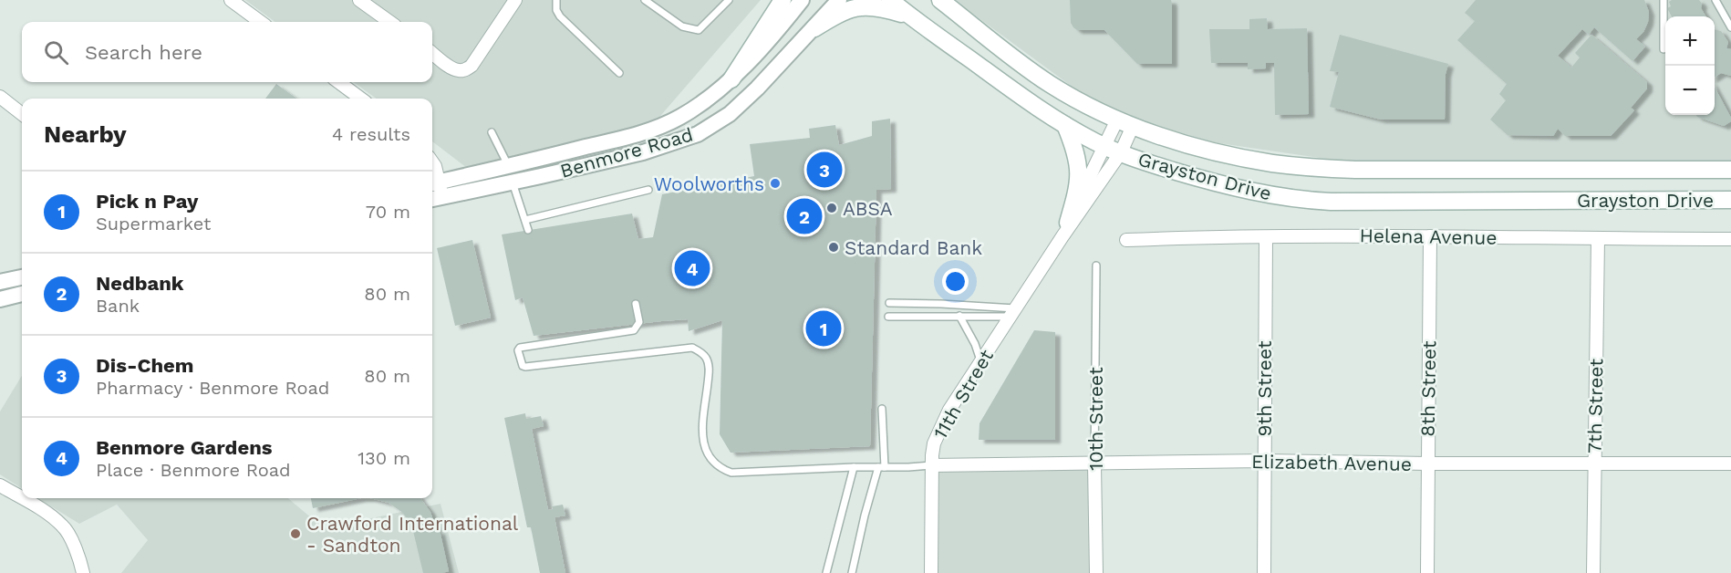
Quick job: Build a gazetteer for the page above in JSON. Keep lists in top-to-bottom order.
{
  "streets": {
    "main road": ["Grayston Drive"],
    "street": [
      "Benmore Road",
      "Helena Avenue",
      "9th Street",
      "8th Street",
      "11th Street",
      "7th Street",
      "10th Street",
      "Elizabeth Avenue"
    ]
  },
  "crossings": [
    ["Grayston Drive", "11th Street"],
    ["Helena Avenue", "9th Street"],
    ["Helena Avenue", "8th Street"],
    ["Helena Avenue", "7th Street"],
    ["9th Street", "Elizabeth Avenue"],
    ["8th Street", "Elizabeth Avenue"],
    ["11th Street", "Elizabeth Avenue"],
    ["7th Street", "Elizabeth Avenue"],
    ["10th Street", "Elizabeth Avenue"]
  ],
  "places": [
    "Woolworths",
    "ABSA",
    "Standard Bank",
    "Crawford International - Sandton"
  ],
  "page": {
    "map_buttons": ["+", "−"],
    "search": "Search here",
    "heading": ["Nearby", "4 results"],
    "pins": [
      "3",
      "2",
      "4",
      "1"
    ],
    "list": [
      {
        "mark": "1",
        "name": "Pick n Pay",
        "note": "Supermarket",
        "value": "70 m"
      },
      {
        "mark": "2",
        "name": "Nedbank",
        "note": "Bank",
        "value": "80 m"
      },
      {
        "mark": "3",
        "name": "Dis-Chem",
        "note": "Pharmacy · Benmore Road",
        "value": "80 m"
      },
      {
        "mark": "4",
        "name": "Benmore Gardens",
        "note": "Place · Benmore Road",
        "value": "130 m"
      }
    ]
  }
}
